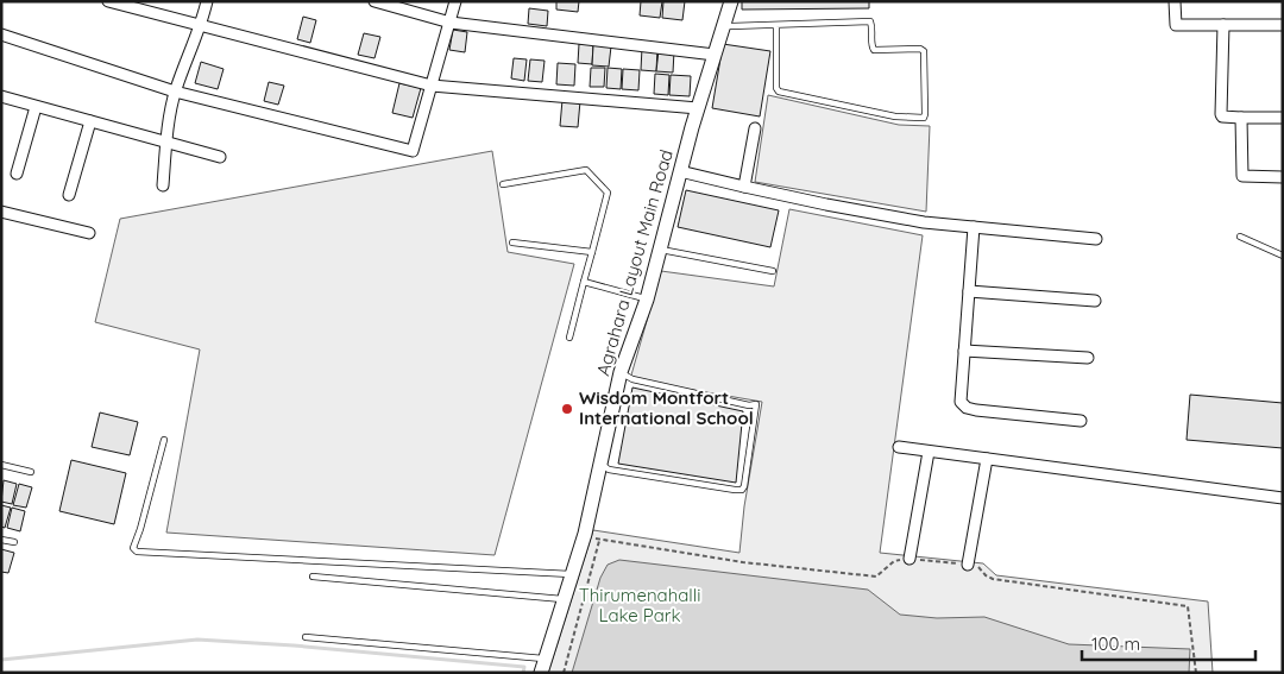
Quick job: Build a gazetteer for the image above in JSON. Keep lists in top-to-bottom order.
{
  "streets": {
    "street": ["Agrahara Layout Main Road"]
  },
  "parks": ["Thirumenahalli Lake Park"],
  "places": ["Wisdom Montfort International School"],
  "scale_bar": "100 m"
}
